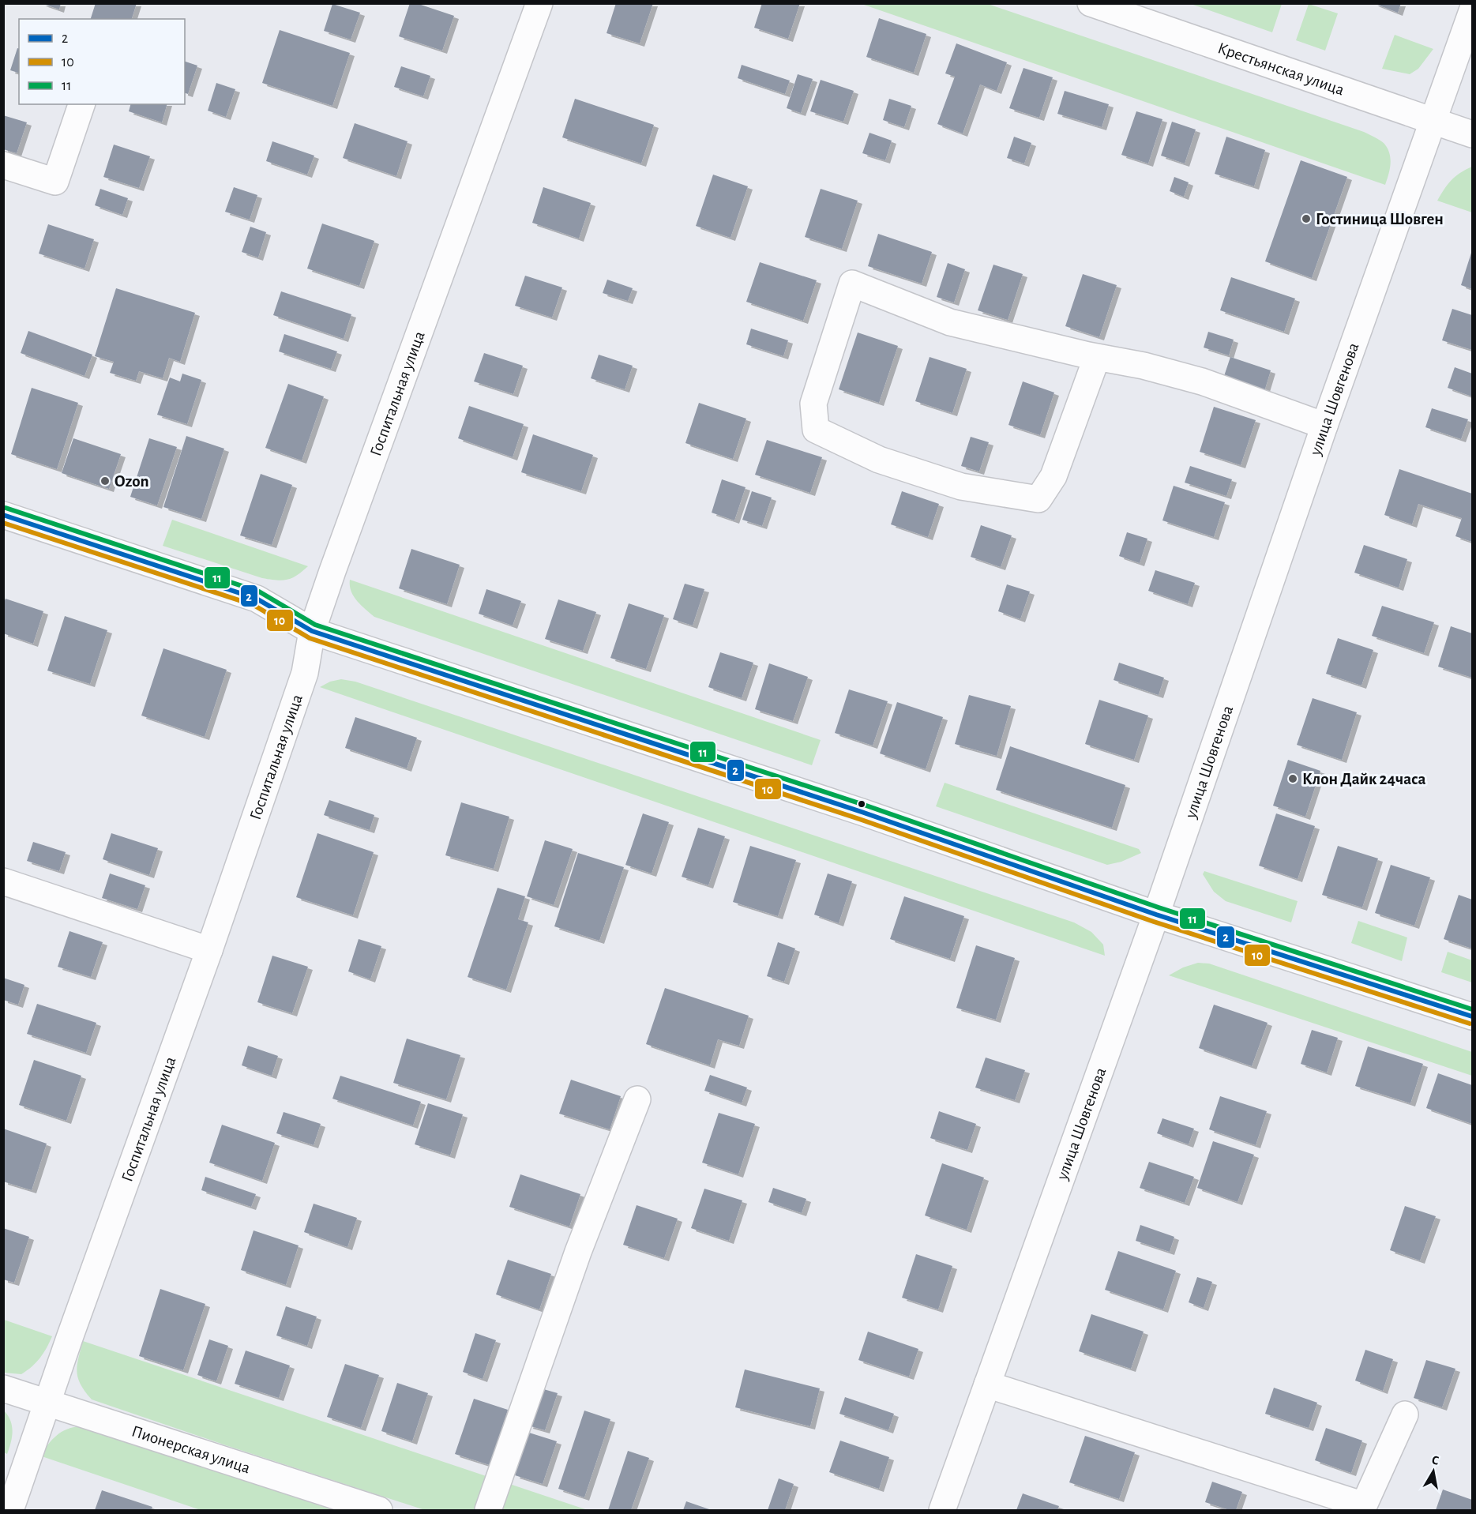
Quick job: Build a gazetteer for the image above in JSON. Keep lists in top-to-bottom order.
{
  "streets": {
    "main road": [
      "Крестьянская улица",
      "Госпитальная улица",
      "улица Шовгенова",
      "Пионерская улица"
    ]
  },
  "crossings": [
    ["Крестьянская улица", "улица Шовгенова"],
    ["Госпитальная улица", "Пионерская улица"]
  ],
  "places": ["Гостиница Шовген", "Ozon", "Клон Дайк 24часа"],
  "lines": ["transit line 11", "transit line 2", "transit line 10"],
  "legend": ["2", "10", "11"],
  "north": "top"
}
